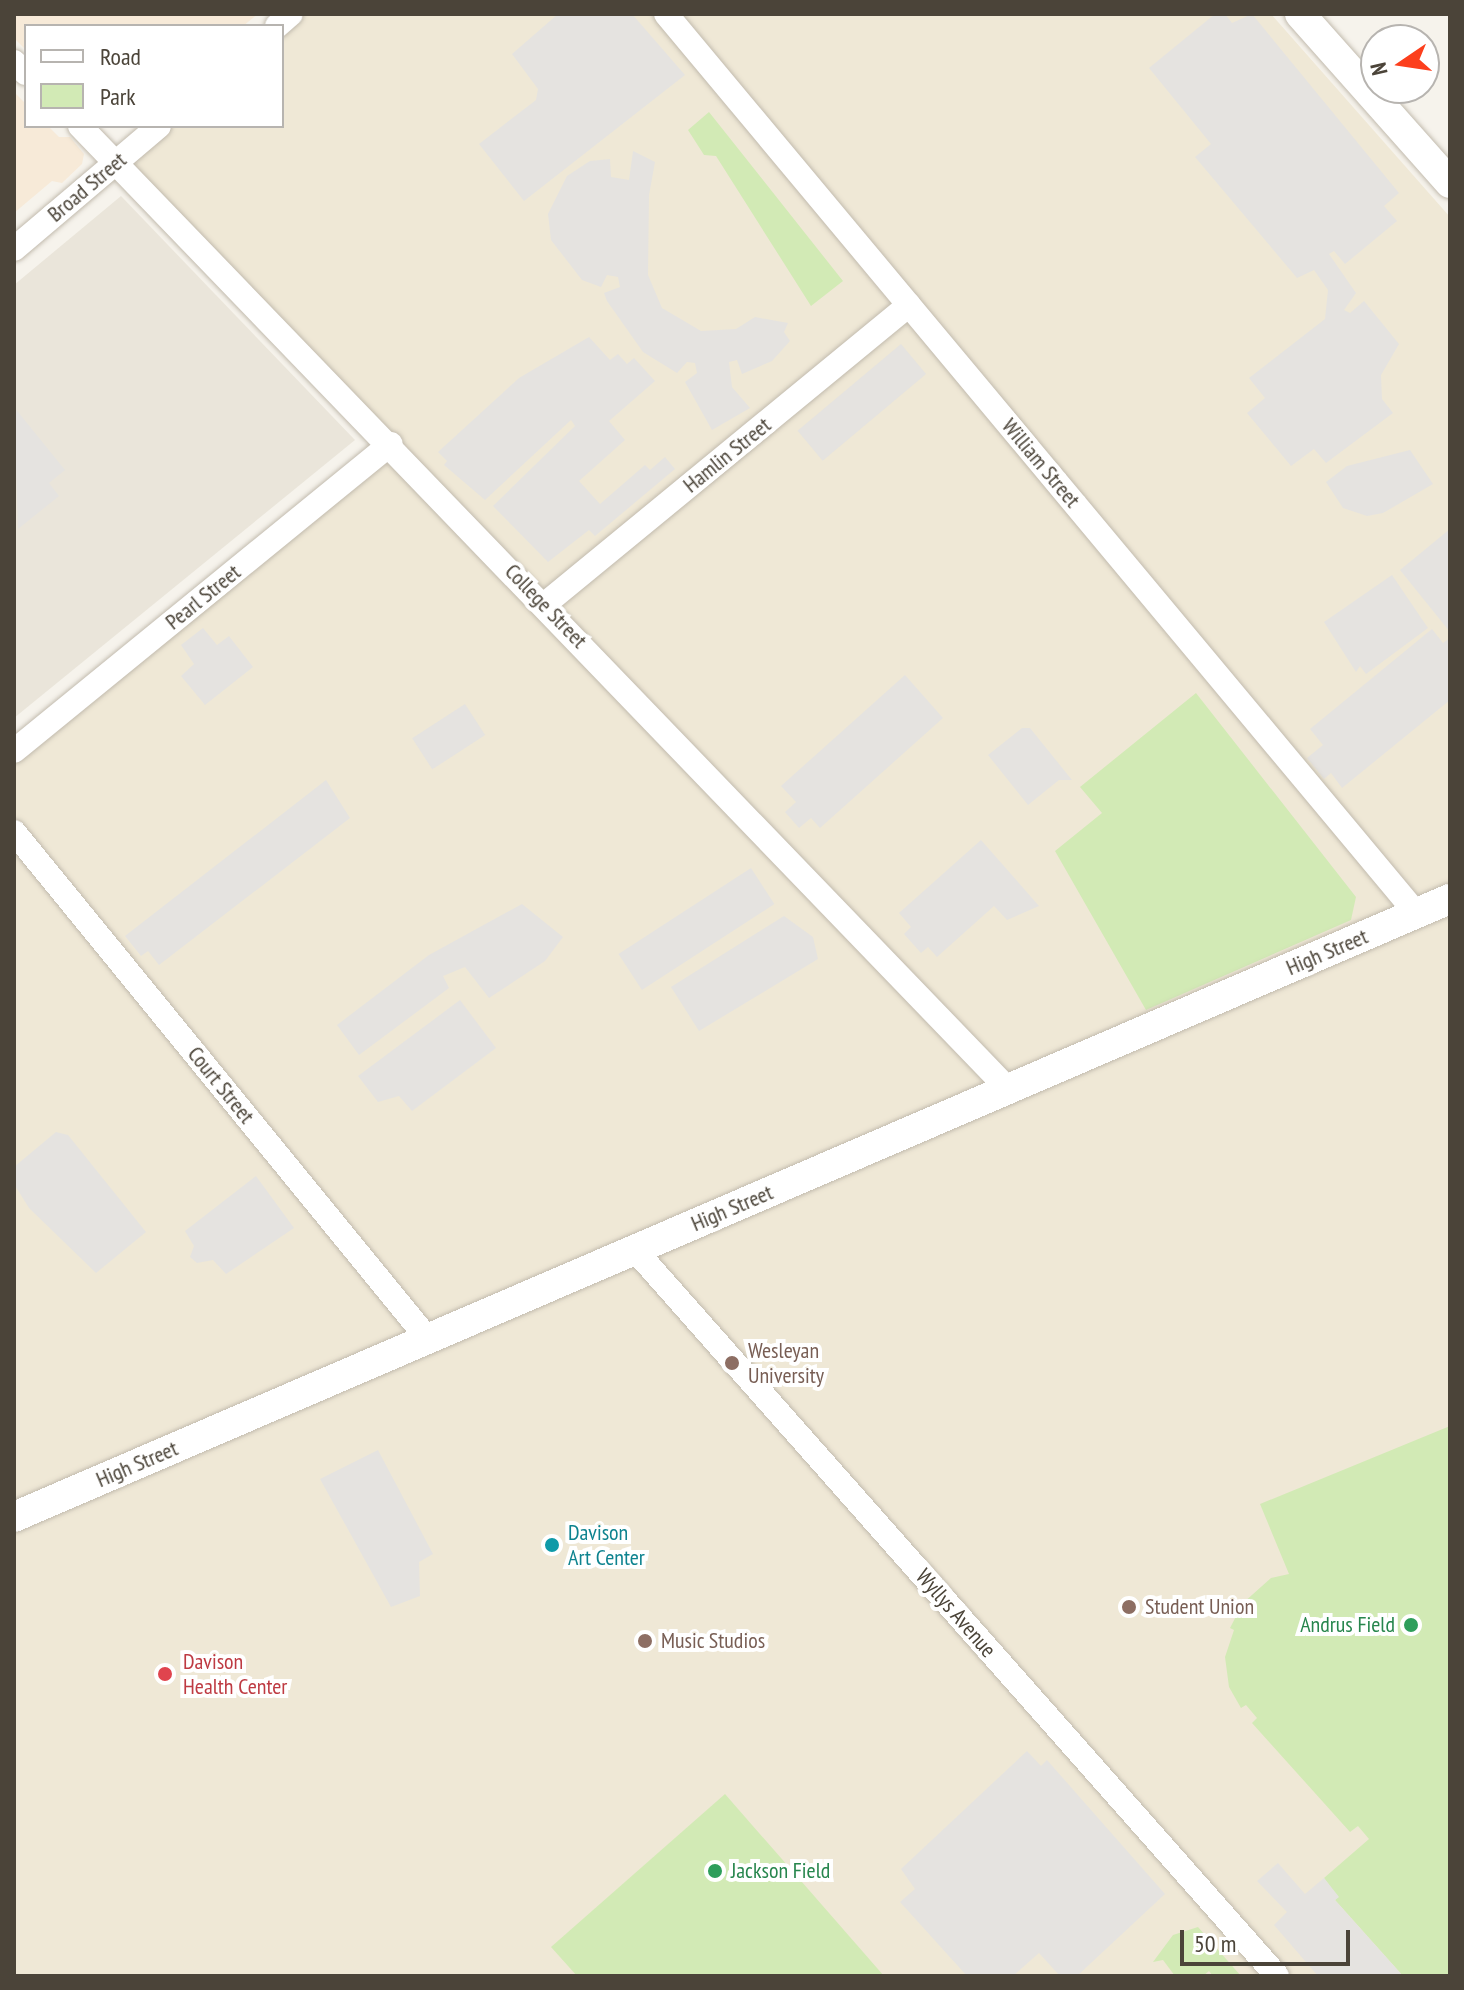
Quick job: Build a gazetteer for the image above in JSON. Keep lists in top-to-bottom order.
{
  "streets": {
    "street": [
      "Broad Street",
      "Hamlin Street",
      "William Street",
      "Pearl Street",
      "College Street",
      "High Street",
      "Court Street",
      "Wyllys Avenue"
    ]
  },
  "crossings": [
    ["Broad Street", "College Street"],
    ["Hamlin Street", "William Street"],
    ["Hamlin Street", "College Street"],
    ["William Street", "High Street"],
    ["Pearl Street", "College Street"],
    ["College Street", "High Street"],
    ["High Street", "Court Street"],
    ["High Street", "Wyllys Avenue"]
  ],
  "places": [
    "Wesleyan University",
    "Davison Art Center",
    "Student Union",
    "Andrus Field",
    "Music Studios",
    "Davison Health Center",
    "Jackson Field"
  ],
  "legend": ["Road", "Park"],
  "scale_bar": "50 m",
  "north": "left"
}
